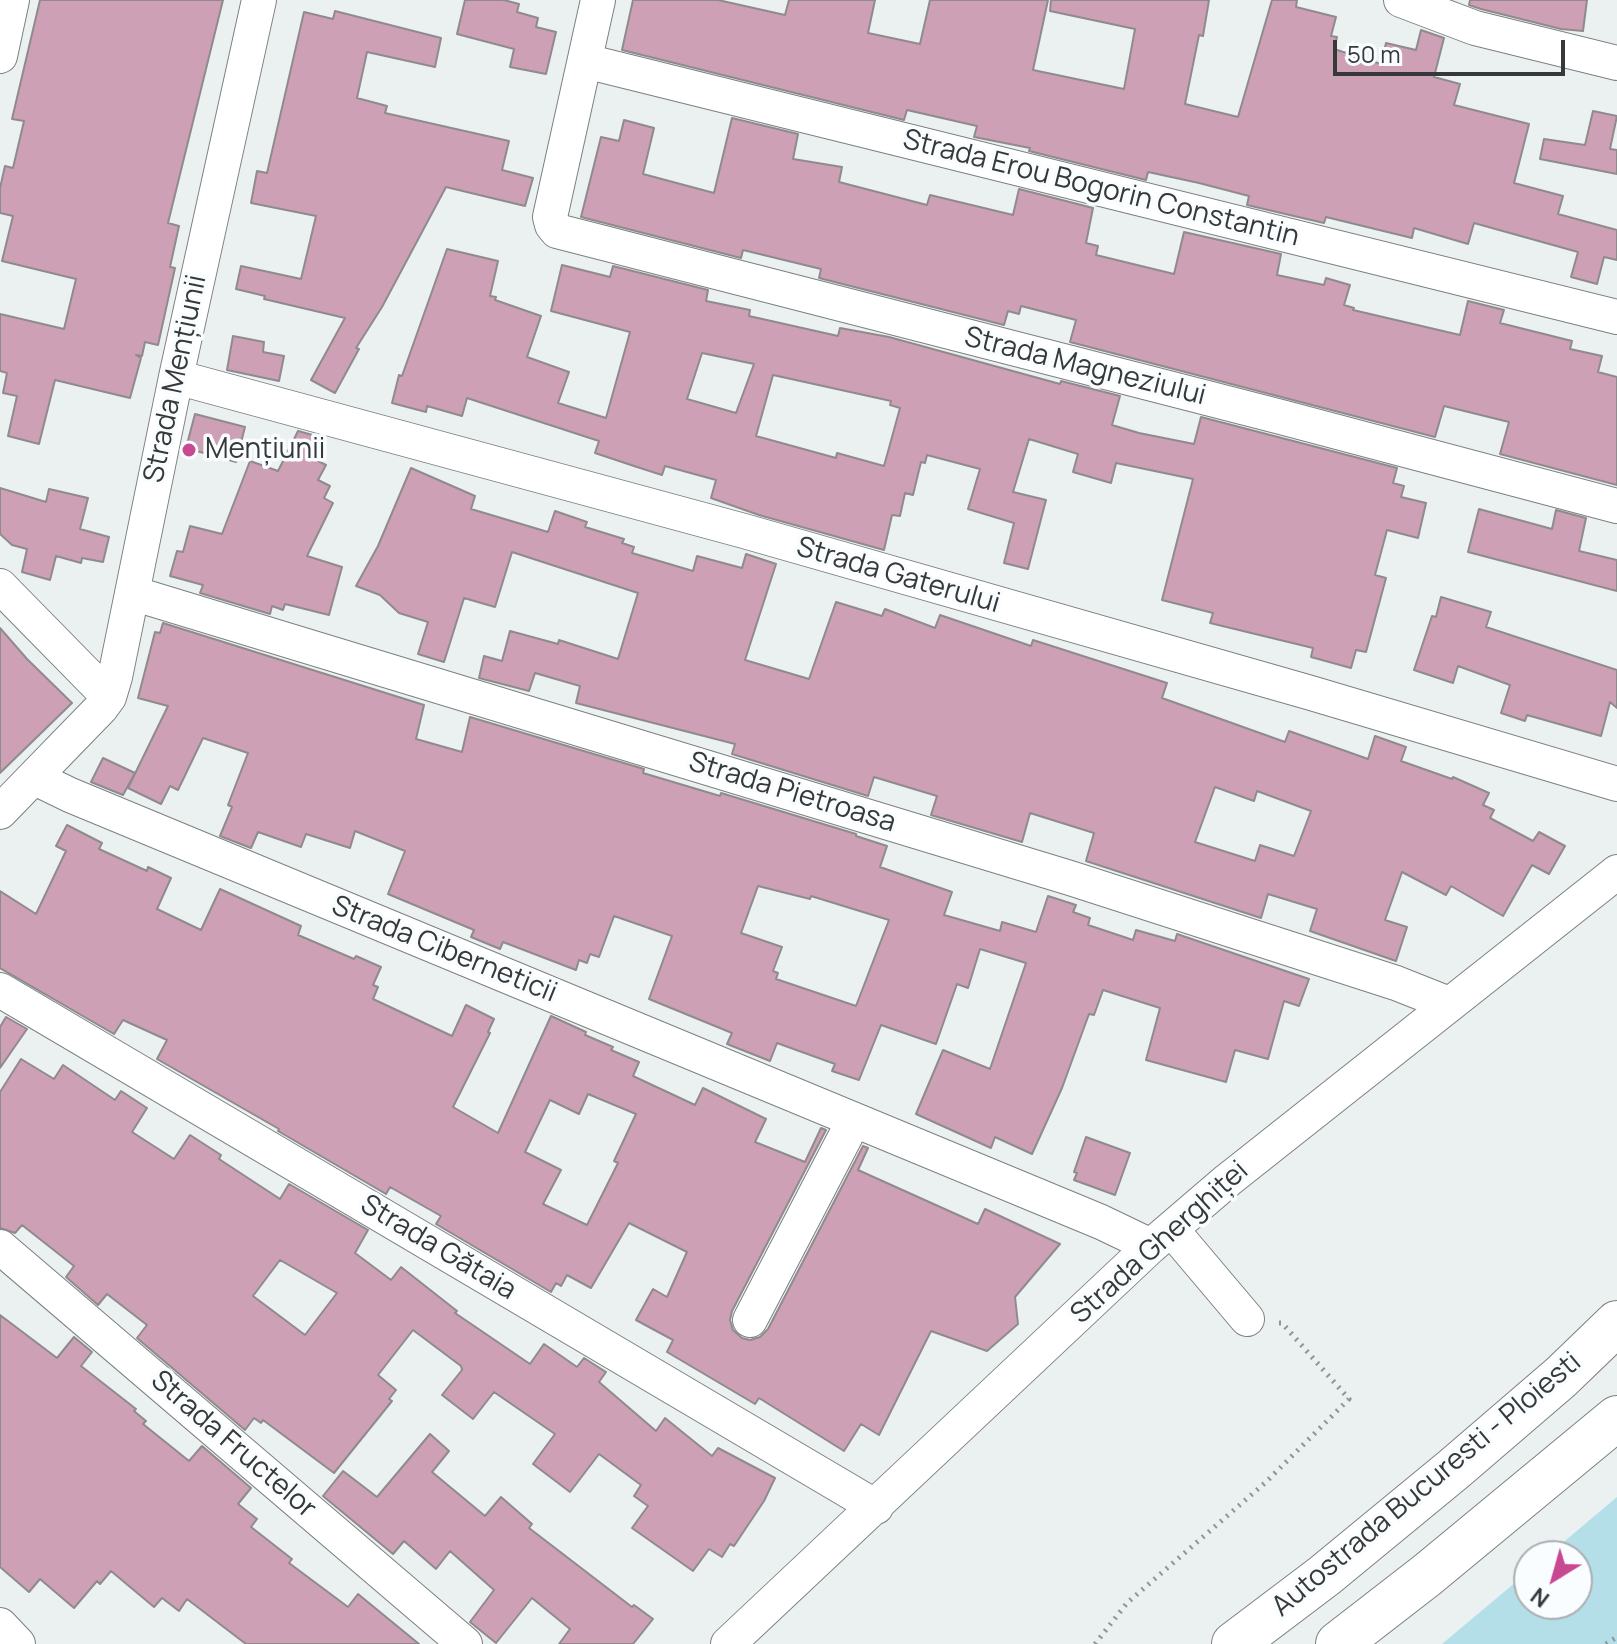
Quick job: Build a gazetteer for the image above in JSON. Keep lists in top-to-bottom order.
{
  "streets": {
    "highway": ["Autostrada Bucuresti - Ploiesti"],
    "street": [
      "Strada Erou Bogorin Constantin",
      "Strada Magneziului",
      "Strada Mențiunii",
      "Strada Gaterului",
      "Strada Pietroasa",
      "Strada Ciberneticii",
      "Strada Gherghiței",
      "Strada Gătaia",
      "Strada Fructelor"
    ]
  },
  "crossings": [
    ["Strada Erou Bogorin Constantin", "Strada Magneziului"],
    ["Strada Mențiunii", "Strada Gaterului"],
    ["Strada Mențiunii", "Strada Pietroasa"],
    ["Strada Mențiunii", "Strada Ciberneticii"],
    ["Strada Pietroasa", "Strada Gherghiței"],
    ["Strada Ciberneticii", "Strada Gherghiței"],
    ["Strada Gherghiței", "Strada Gătaia"]
  ],
  "places": ["Mențiunii"],
  "scale_bar": "50 m",
  "north": "bottom left"
}
